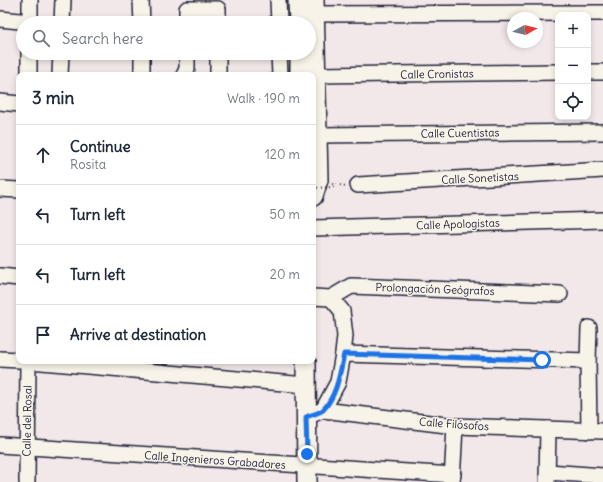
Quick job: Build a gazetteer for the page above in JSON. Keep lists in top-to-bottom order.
{
  "streets": {
    "street": [
      "Calle Cronistas",
      "Calle Cuentistas",
      "Calle Sonetistas",
      "Calle Apologistas",
      "Prolongación Geógrafos",
      "Calle del Rosal",
      "Calle Filósofos",
      "Calle Ingenieros Grabadores"
    ]
  },
  "crossings": [
    ["Calle del Rosal", "Calle Ingenieros Grabadores"]
  ],
  "north": "right",
  "page": {
    "map_buttons": ["+", "−"],
    "search": "Search here",
    "heading": ["3 min", "Walk · 190 m"],
    "list": [
      ["Continue", "Rosita", "120 m"],
      ["Turn left", "50 m"],
      ["Turn left", "20 m"],
      "Arrive at destination"
    ]
  }
}
